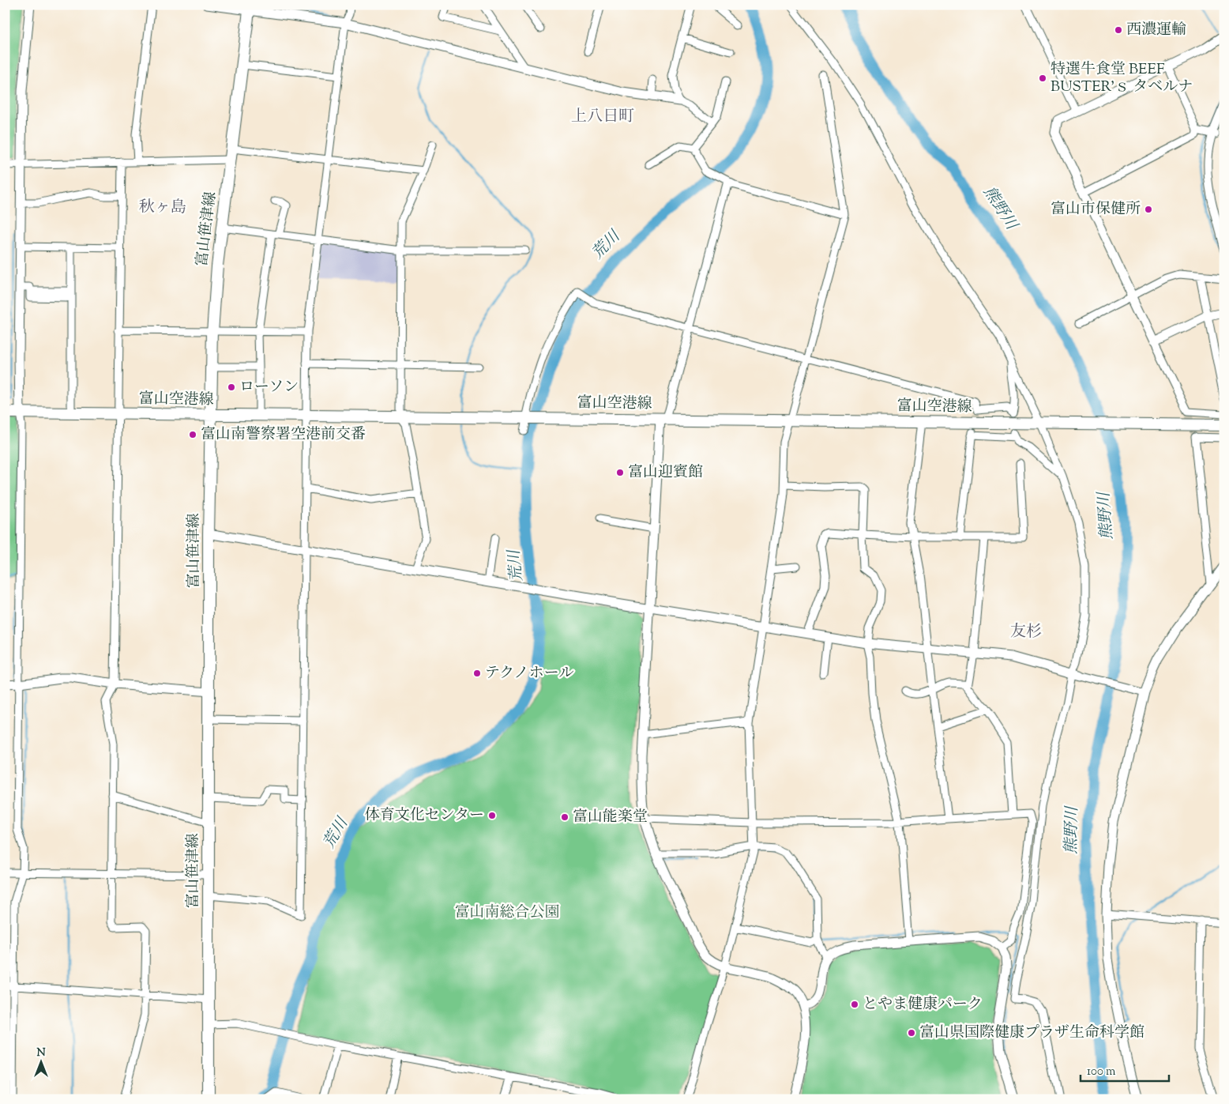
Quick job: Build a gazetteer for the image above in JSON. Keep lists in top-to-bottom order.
{
  "streets": {
    "main road": ["富山笹津線", "富山空港線"]
  },
  "crossings": [
    ["富山笹津線", "富山空港線"]
  ],
  "districts": ["上八日町", "秋ヶ島", "友杉"],
  "water": ["熊野川", "荒川"],
  "parks": ["富山南総合公園"],
  "places": [
    "西濃運輸",
    "特選牛食堂 BEEF BUSTER'ｓ タベルナ",
    "富山市保健所",
    "ローソン",
    "富山南警察署空港前交番",
    "富山迎賓館",
    "テクノホール",
    "体育文化センター",
    "富山能楽堂",
    "とやま健康パーク",
    "富山県国際健康プラザ生命科学館"
  ],
  "scale_bar": "100 m",
  "north": "top"
}
